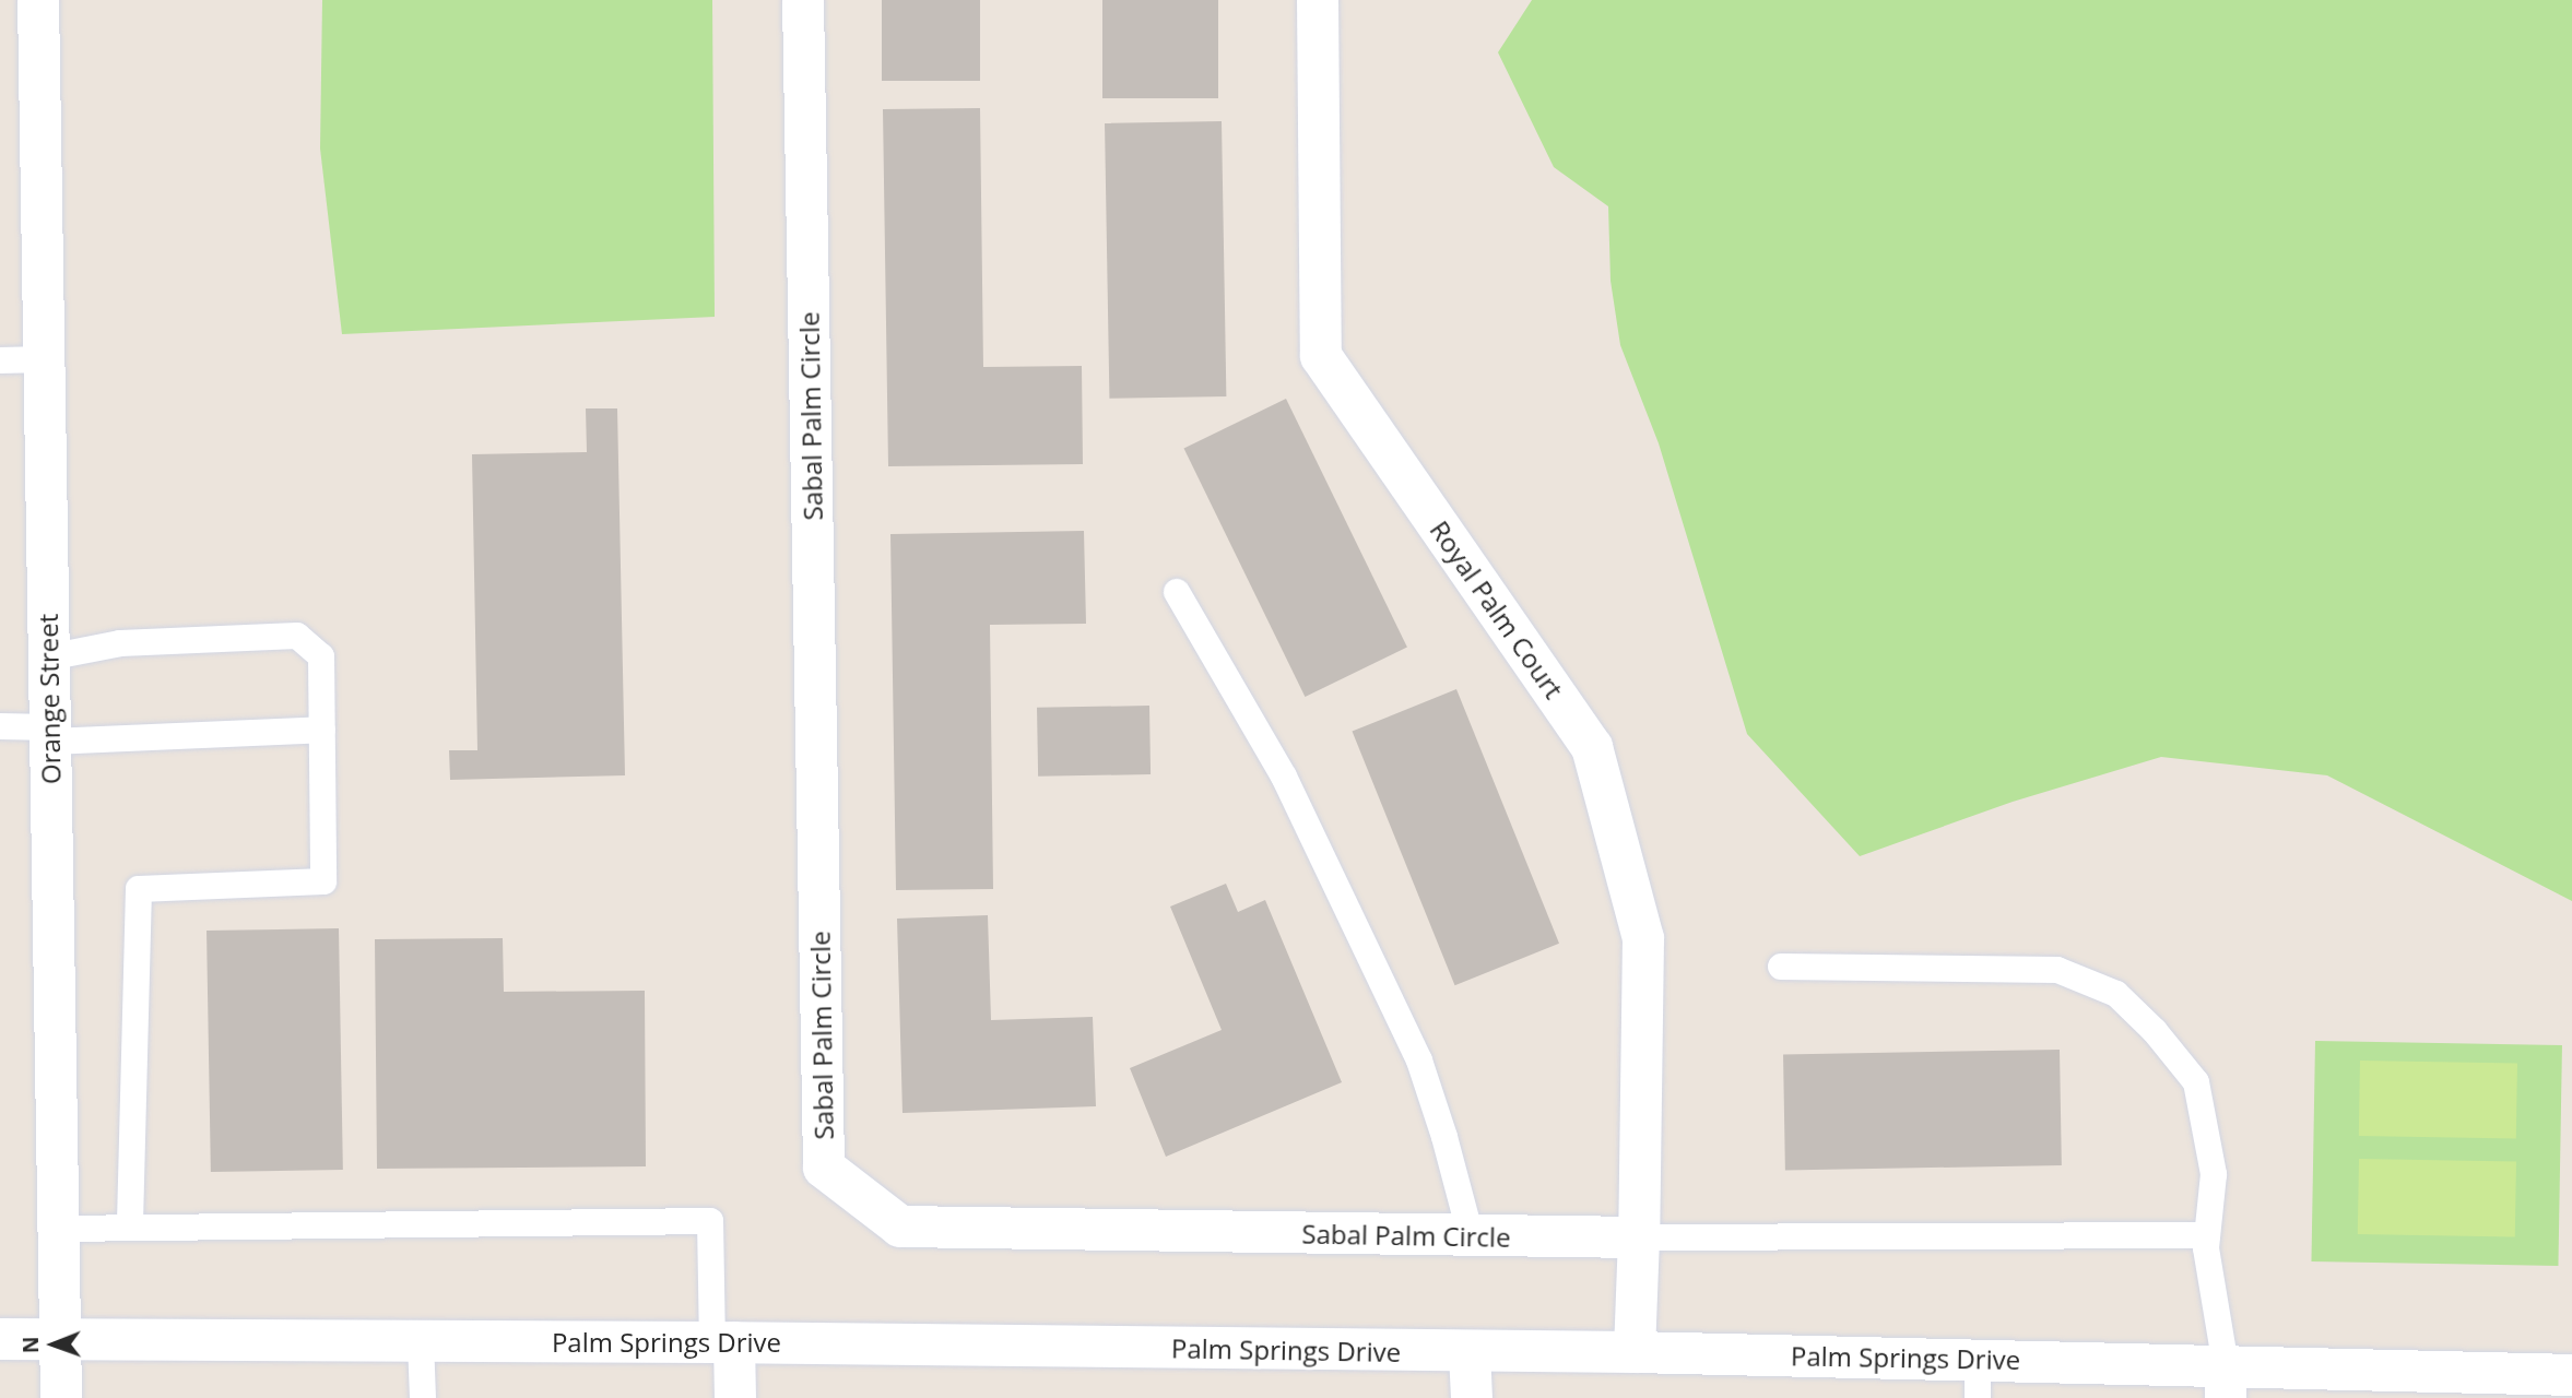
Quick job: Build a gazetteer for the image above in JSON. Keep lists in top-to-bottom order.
{
  "streets": {
    "street": [
      "Sabal Palm Circle",
      "Royal Palm Court",
      "Orange Street",
      "Palm Springs Drive"
    ]
  },
  "crossings": [
    ["Sabal Palm Circle", "Royal Palm Court"],
    ["Orange Street", "Palm Springs Drive"]
  ],
  "north": "left"
}
